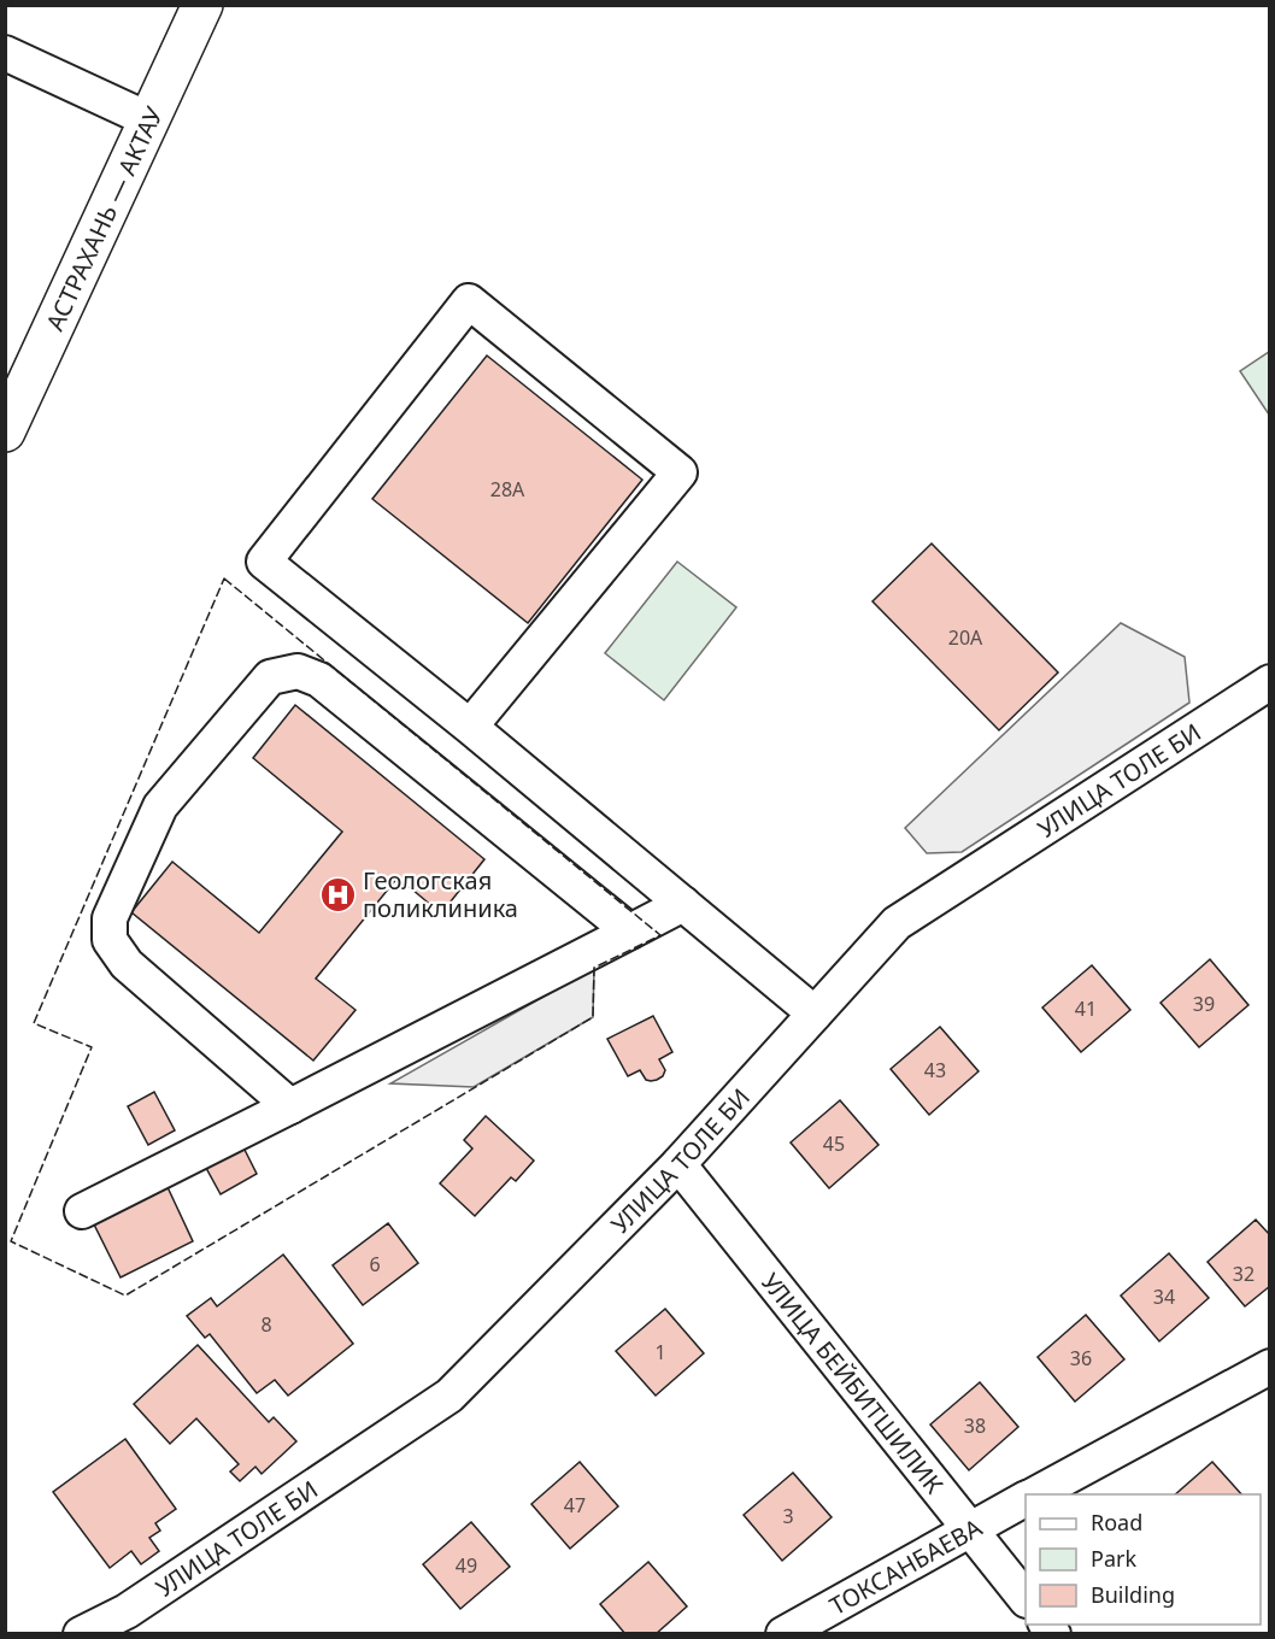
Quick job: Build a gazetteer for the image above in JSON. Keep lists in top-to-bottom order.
{
  "streets": {
    "highway": ["АСТРАХАНЬ — АКТАУ"],
    "street": ["УЛИЦА ТОЛЕ БИ", "УЛИЦА БЕЙБИТШИЛИК", "ТОКСАНБАЕВА"]
  },
  "crossings": [
    ["УЛИЦА ТОЛЕ БИ", "УЛИЦА БЕЙБИТШИЛИК"],
    ["УЛИЦА БЕЙБИТШИЛИК", "ТОКСАНБАЕВА"]
  ],
  "places": {
    "hospital": ["Геологская поликлиника"]
  },
  "house_numbers": [
    "28А",
    "20А",
    "39",
    "41",
    "43",
    "45",
    "6",
    "32",
    "34",
    "8",
    "1",
    "36",
    "38",
    "47",
    "3",
    "49"
  ],
  "legend": ["Road", "Park", "Building"]
}
